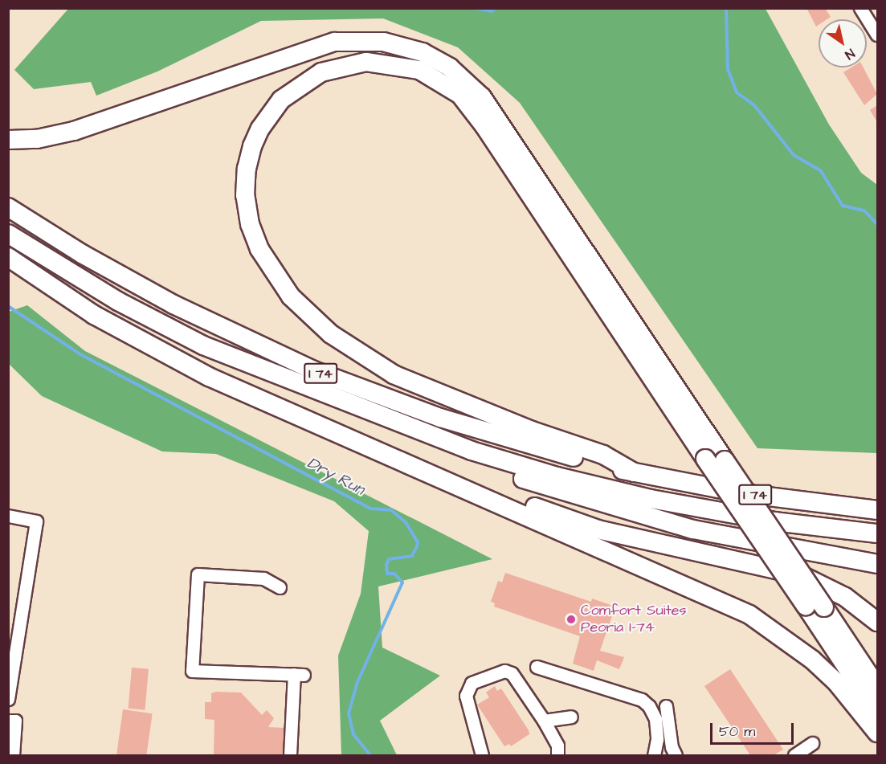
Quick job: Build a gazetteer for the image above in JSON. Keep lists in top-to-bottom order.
{
  "streets": {
    "highway": ["I 74"]
  },
  "water": ["Dry Run"],
  "places": ["Comfort Suites Peoria I-74"],
  "scale_bar": "50 m",
  "north": "bottom right"
}
